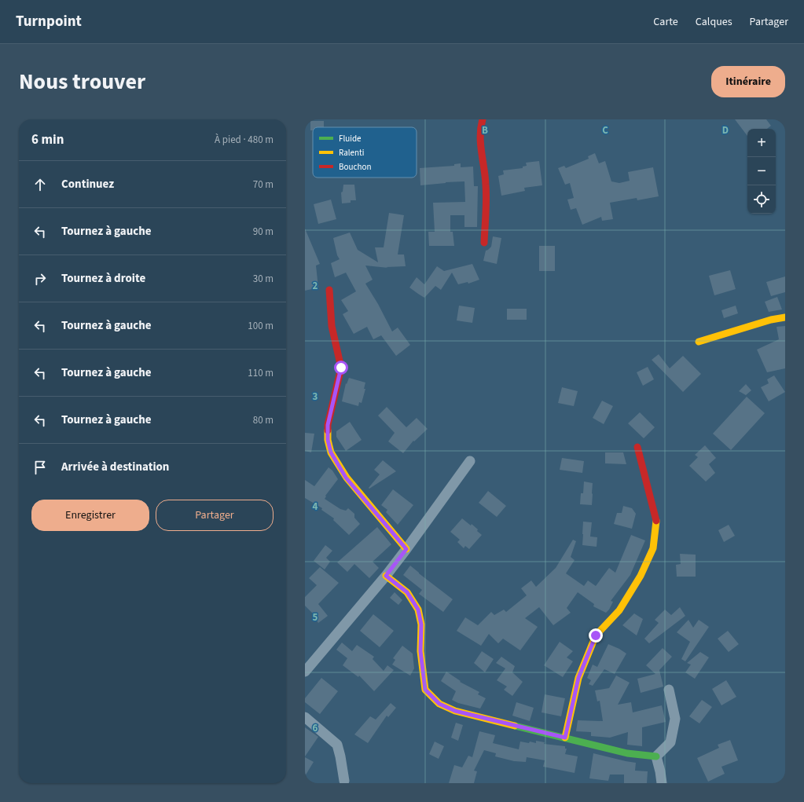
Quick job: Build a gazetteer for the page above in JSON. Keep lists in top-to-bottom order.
{
  "legend": ["Fluide", "Ralenti", "Bouchon"],
  "page": {
    "header": "Turnpoint",
    "nav": ["Carte", "Calques", "Partager"],
    "title": "Nous trouver",
    "buttons": [
      "Itinéraire",
      ["Enregistrer", "Partager"]
    ],
    "heading": ["6 min", "À pied · 480 m"],
    "map_buttons": ["+", "−"],
    "list": [
      ["Continuez", "70 m"],
      ["Tournez à gauche", "90 m"],
      ["Tournez à droite", "30 m"],
      ["Tournez à gauche", "100 m"],
      ["Tournez à gauche", "110 m"],
      ["Tournez à gauche", "80 m"],
      "Arrivée à destination"
    ]
  },
  "grid": {
    "columns": ["B", "C", "D"],
    "rows": [
      "2",
      "3",
      "4",
      "5",
      "6"
    ]
  }
}
